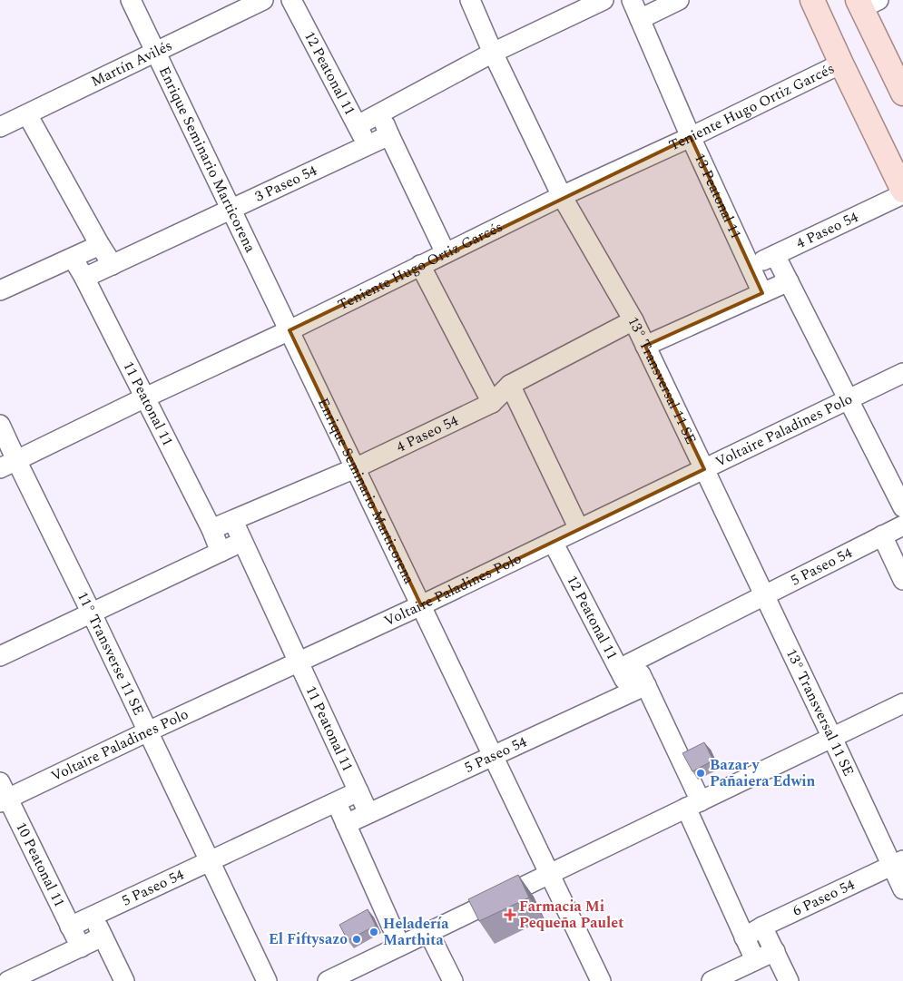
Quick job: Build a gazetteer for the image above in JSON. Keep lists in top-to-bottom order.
{
  "streets": {
    "street": [
      "Martín Avilés",
      "12 Peatonal 11",
      "Teniente Hugo Ortiz Garcés",
      "Enrique Seminario Marticorena",
      "3 Paseo 54",
      "13 Peatonal 11",
      "4 Paseo 54",
      "13° Transversal 11 SE",
      "11 Peatonal 11",
      "Voltaire Paladines Polo",
      "5 Paseo 54",
      "11° Transverse 11 SE",
      "10 Peatonal 11",
      "6 Paseo 54"
    ]
  },
  "crossings": [
    ["Martín Avilés", "Enrique Seminario Marticorena"],
    ["12 Peatonal 11", "3 Paseo 54"],
    ["12 Peatonal 11", "Voltaire Paladines Polo"],
    ["12 Peatonal 11", "5 Paseo 54"],
    ["12 Peatonal 11", "6 Paseo 54"],
    ["Teniente Hugo Ortiz Garcés", "Enrique Seminario Marticorena"],
    ["Teniente Hugo Ortiz Garcés", "13 Peatonal 11"],
    ["Teniente Hugo Ortiz Garcés", "13° Transversal 11 SE"],
    ["Teniente Hugo Ortiz Garcés", "11 Peatonal 11"],
    ["Teniente Hugo Ortiz Garcés", "11° Transverse 11 SE"],
    ["Enrique Seminario Marticorena", "3 Paseo 54"],
    ["Enrique Seminario Marticorena", "4 Paseo 54"],
    ["Enrique Seminario Marticorena", "Voltaire Paladines Polo"],
    ["Enrique Seminario Marticorena", "5 Paseo 54"],
    ["3 Paseo 54", "11 Peatonal 11"],
    ["13 Peatonal 11", "4 Paseo 54"],
    ["4 Paseo 54", "13° Transversal 11 SE"],
    ["4 Paseo 54", "11 Peatonal 11"],
    ["13° Transversal 11 SE", "Voltaire Paladines Polo"],
    ["13° Transversal 11 SE", "5 Paseo 54"],
    ["13° Transversal 11 SE", "6 Paseo 54"],
    ["11 Peatonal 11", "Voltaire Paladines Polo"],
    ["11 Peatonal 11", "5 Paseo 54"],
    ["Voltaire Paladines Polo", "11° Transverse 11 SE"],
    ["Voltaire Paladines Polo", "10 Peatonal 11"],
    ["5 Paseo 54", "11° Transverse 11 SE"],
    ["5 Paseo 54", "10 Peatonal 11"]
  ],
  "places": {
    "other": ["Bazar y Pañaiera Edwin", "Heladería Marthita", "El Fiftysazo"],
    "health": ["Farmacia Mi Pequeña Paulet"]
  }
}
